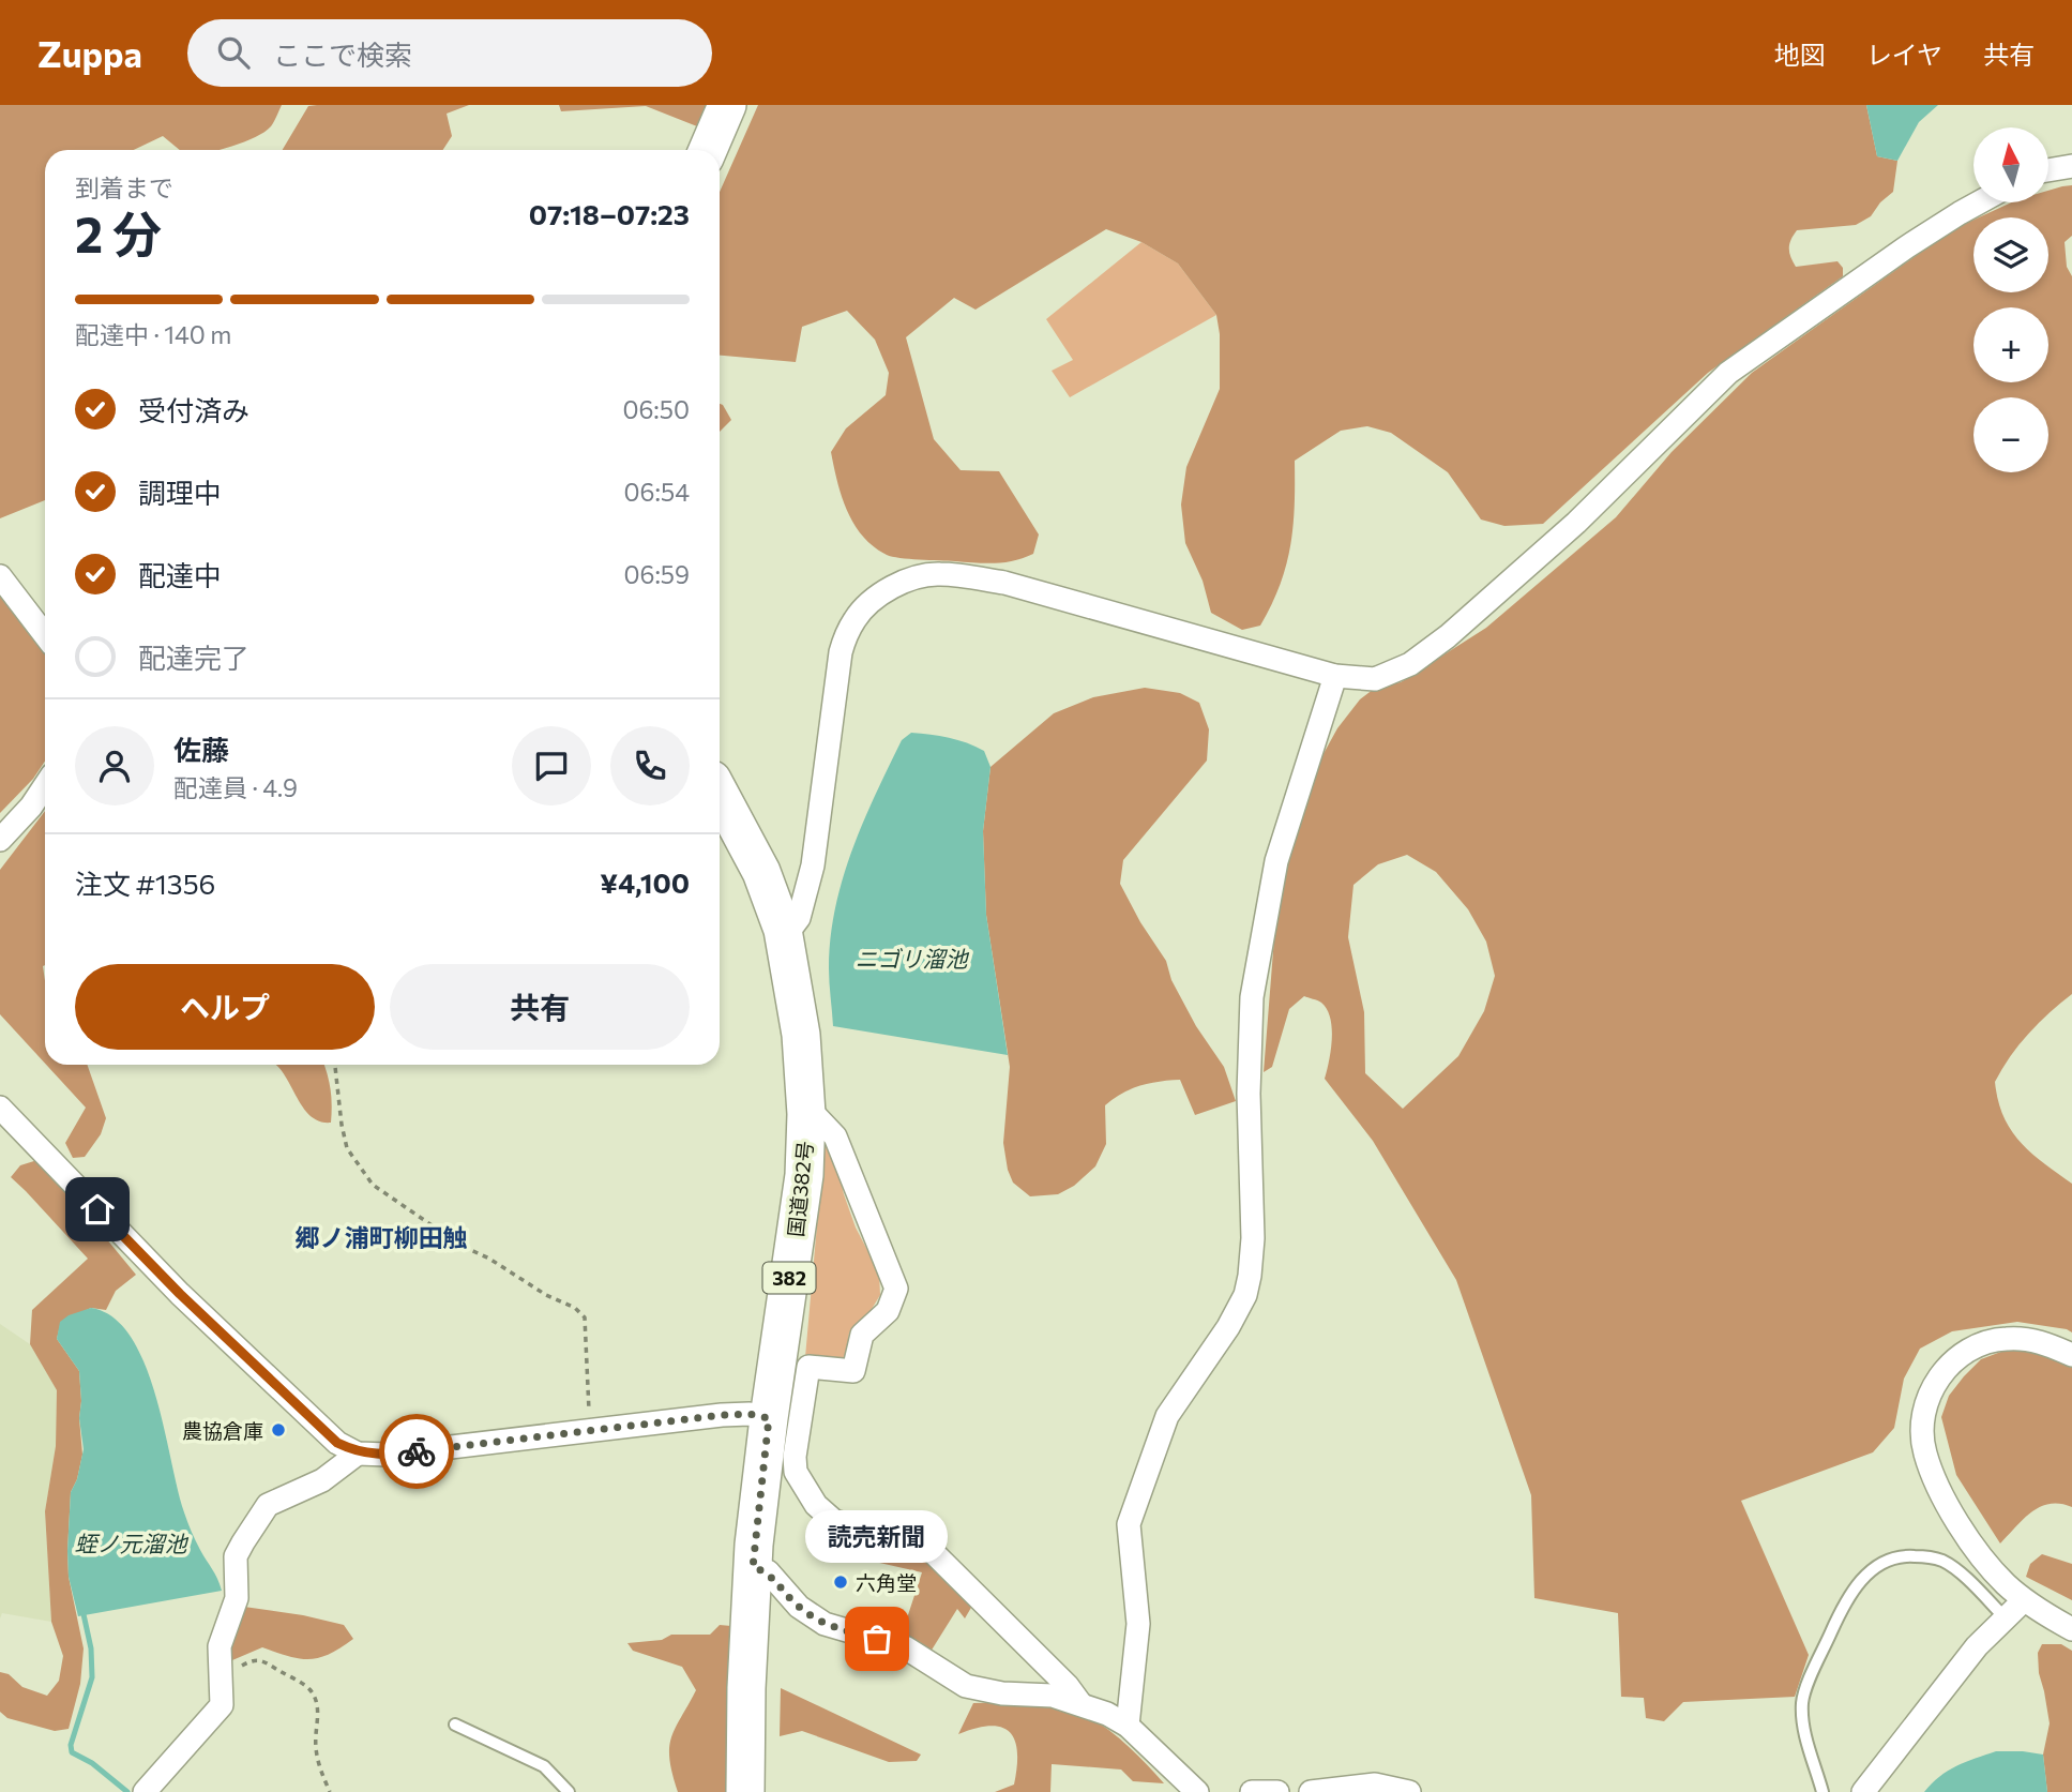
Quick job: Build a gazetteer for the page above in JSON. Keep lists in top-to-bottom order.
{
  "streets": {
    "highway": ["国道382号", "382"]
  },
  "districts": ["郷ノ浦町柳田触"],
  "water": ["ニゴリ溜池", "蛭ノ元溜池"],
  "places": ["農協倉庫", "六角堂", "読売新聞"],
  "north": "top",
  "page": {
    "header": "Zuppa",
    "search": "ここで検索",
    "nav": ["地図", "レイヤ", "共有"],
    "map_buttons": ["+", "−"],
    "heading": ["2 分", "到着まで", "07:18–07:23"],
    "panel": [
      "佐藤",
      "配達員 · 4.9",
      "注文 #1356",
      "¥4,100"
    ],
    "bar": "配達中 · 140 m",
    "list": [
      ["受付済み", "06:50"],
      ["調理中", "06:54"],
      ["配達中", "06:59"],
      "配達完了"
    ],
    "buttons": ["ヘルプ", "共有"],
    "bubble": "読売新聞"
  }
}
